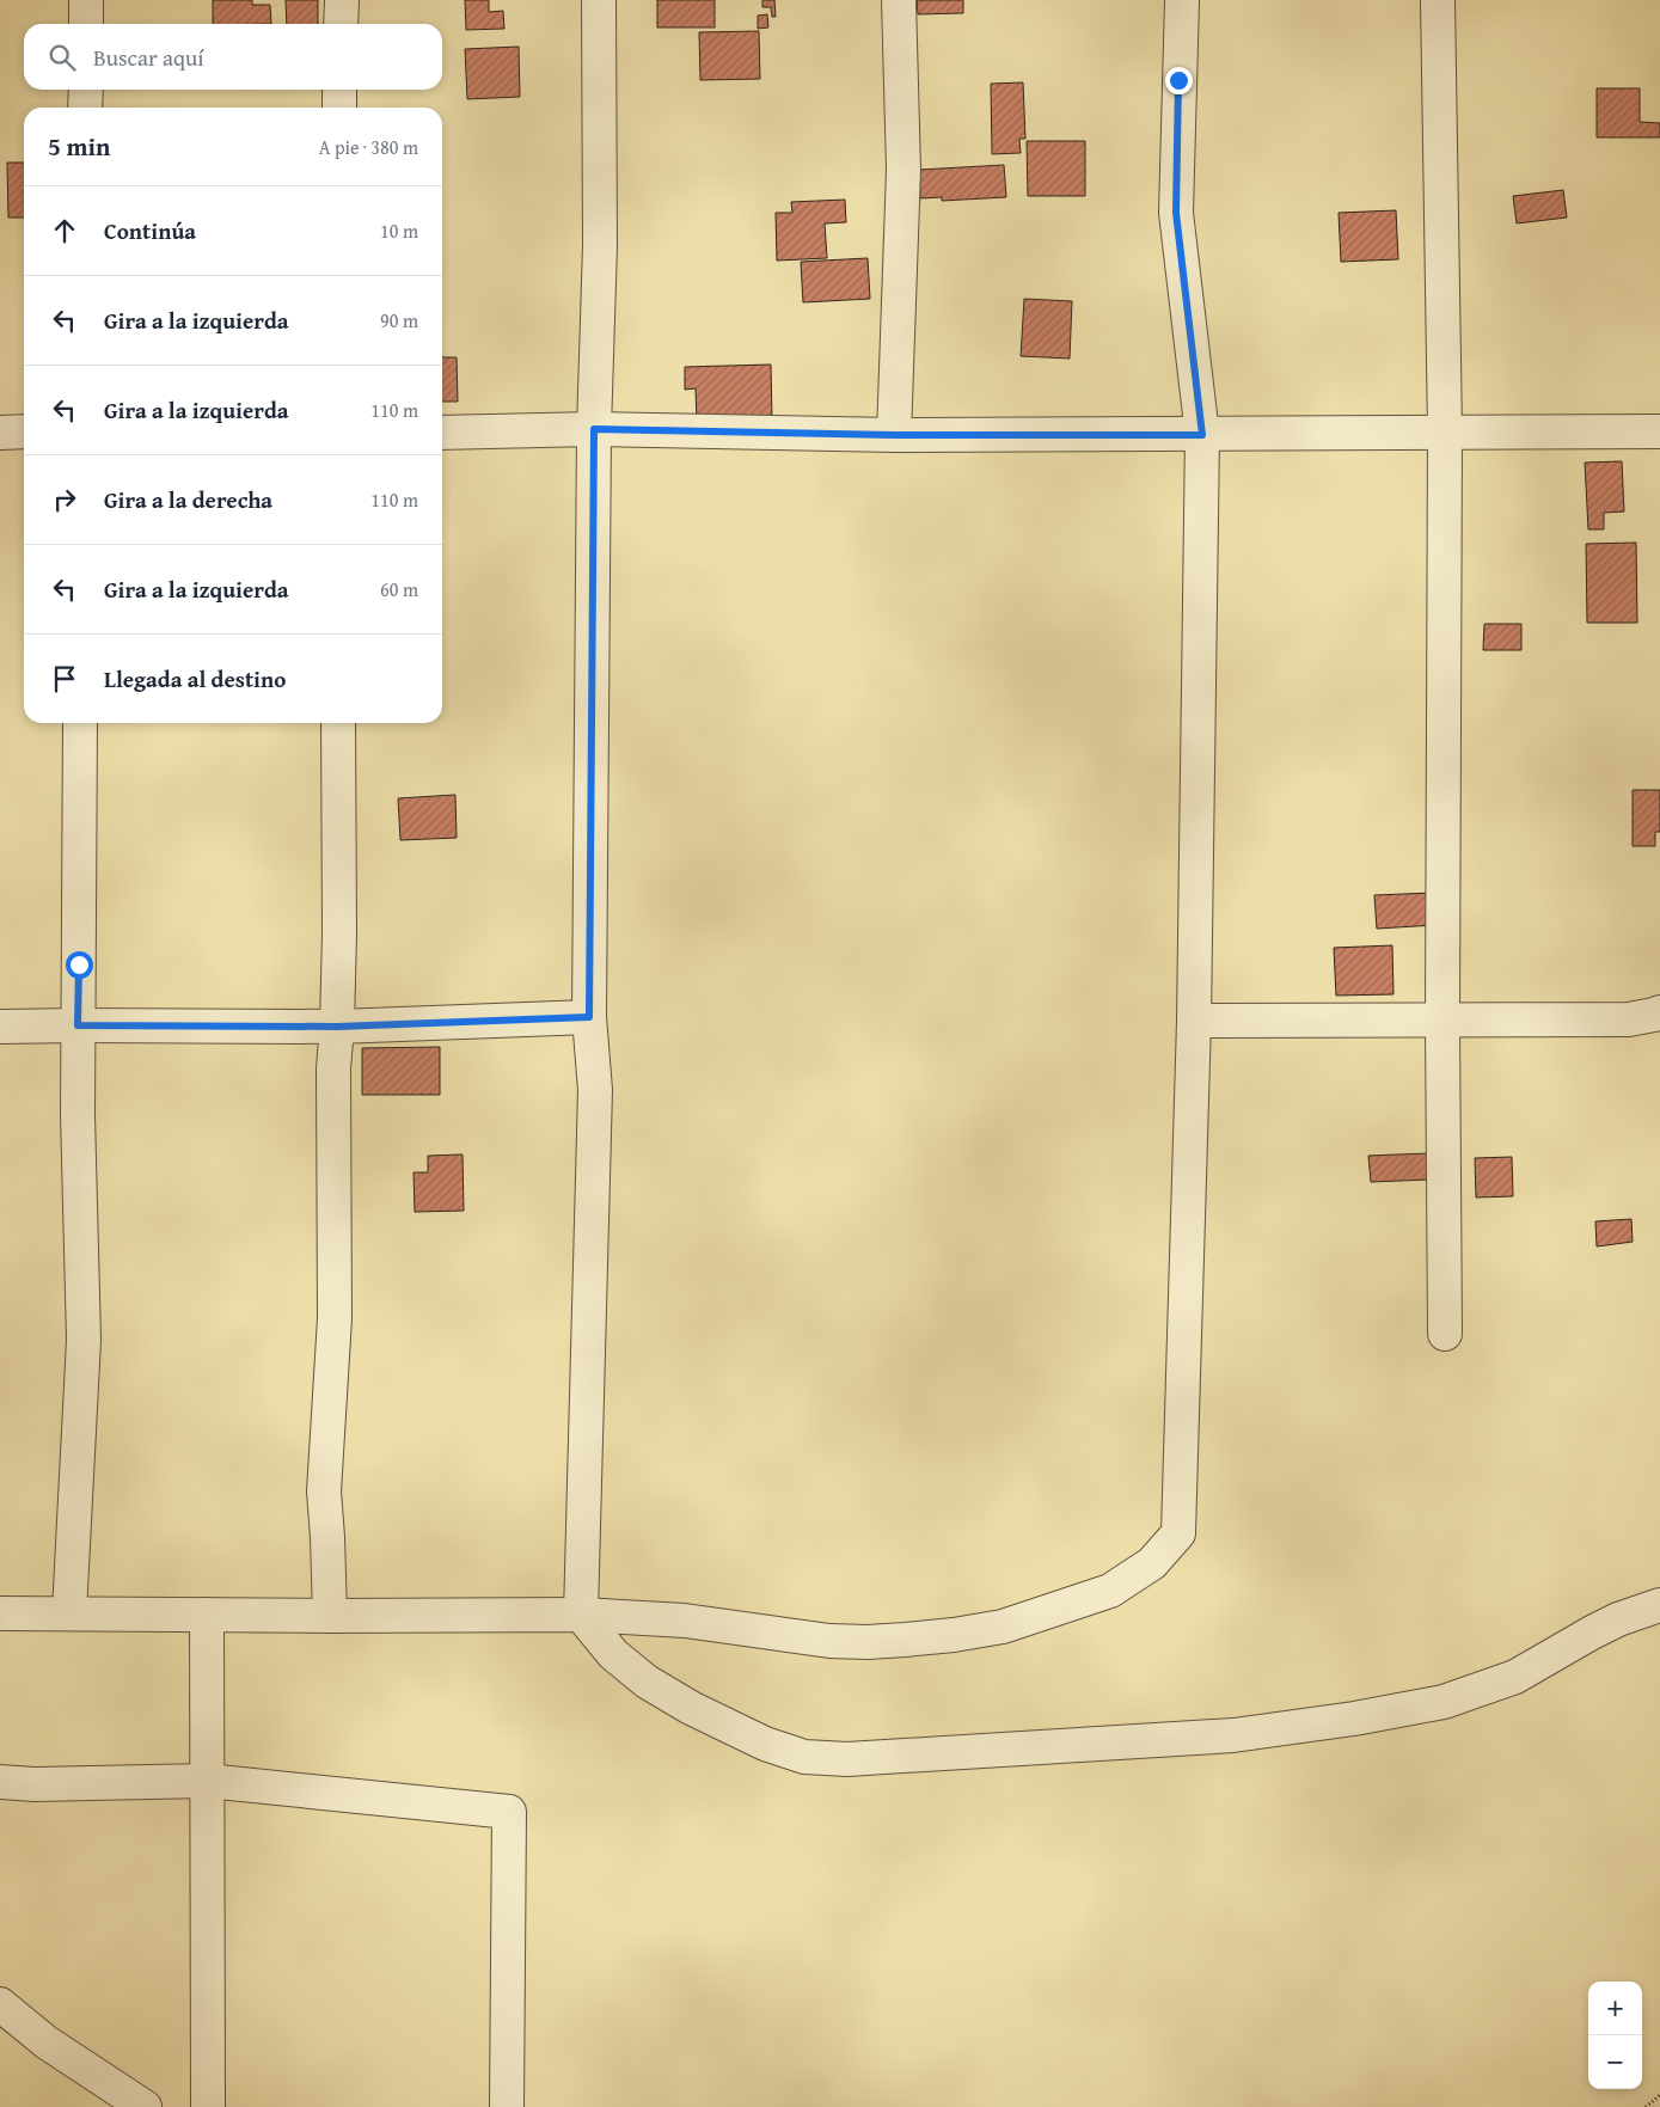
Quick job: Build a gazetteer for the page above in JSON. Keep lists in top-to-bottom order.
{
  "page": {
    "search": "Buscar aquí",
    "heading": ["5 min", "A pie · 380 m"],
    "list": [
      ["Continúa", "10 m"],
      ["Gira a la izquierda", "90 m"],
      ["Gira a la izquierda", "110 m"],
      ["Gira a la derecha", "110 m"],
      ["Gira a la izquierda", "60 m"],
      "Llegada al destino"
    ],
    "map_buttons": ["+", "−"]
  }
}
